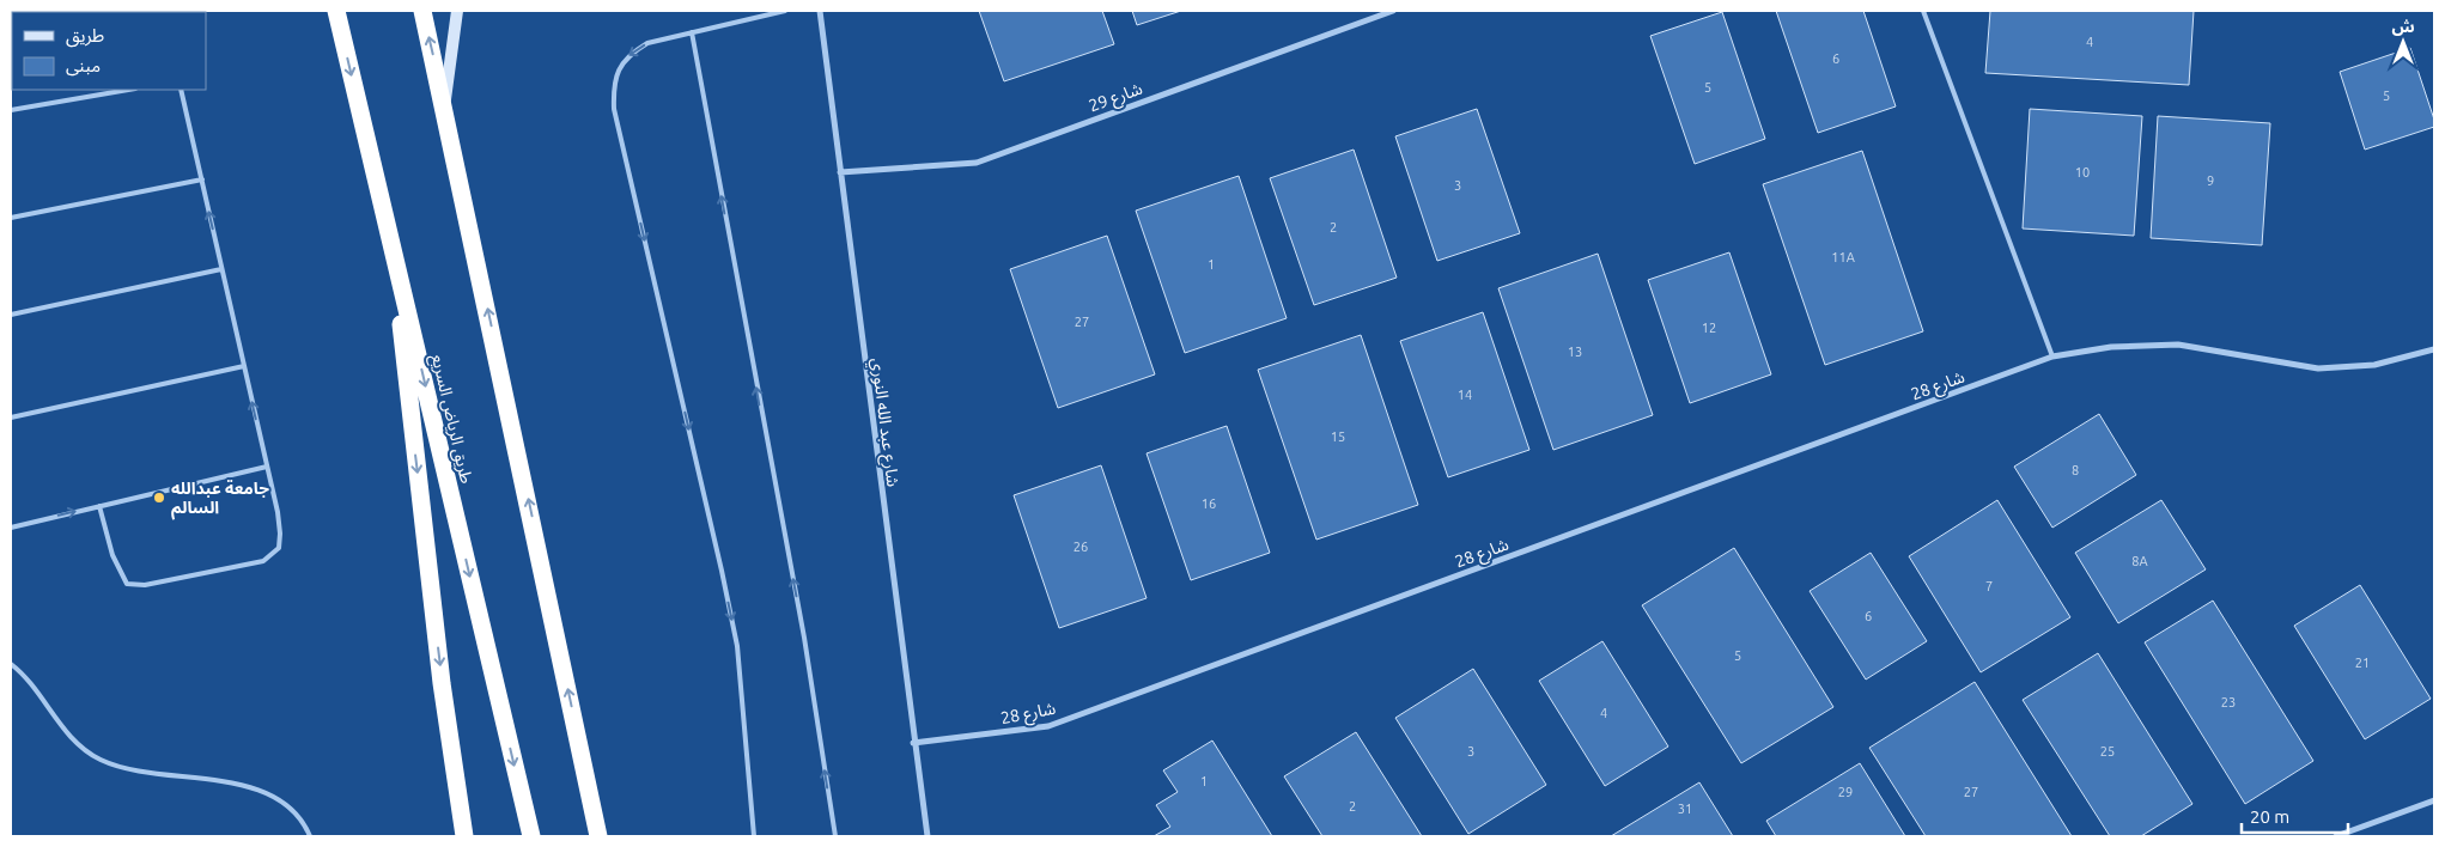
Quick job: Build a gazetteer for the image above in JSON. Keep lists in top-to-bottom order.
{
  "streets": {
    "highway": ["طريق الرياض السريع"],
    "street": ["شارع 29", "شارع 28", "شارع عبد الله النوري"]
  },
  "crossings": [
    ["شارع 29", "شارع عبد الله النوري"],
    ["شارع 28", "شارع عبد الله النوري"]
  ],
  "places": ["جامعة عبدالله السالم"],
  "house_numbers": [
    "4",
    "6",
    "5",
    "5",
    "10",
    "9",
    "3",
    "2",
    "11A",
    "1",
    "27",
    "12",
    "13",
    "14",
    "15",
    "8",
    "16",
    "26",
    "8A",
    "7",
    "6",
    "5",
    "21",
    "23",
    "4",
    "3",
    "25",
    "1",
    "29",
    "27",
    "2",
    "31"
  ],
  "legend": ["طريق", "مبنى"],
  "scale_bar": "20 m",
  "north": "top"
}
